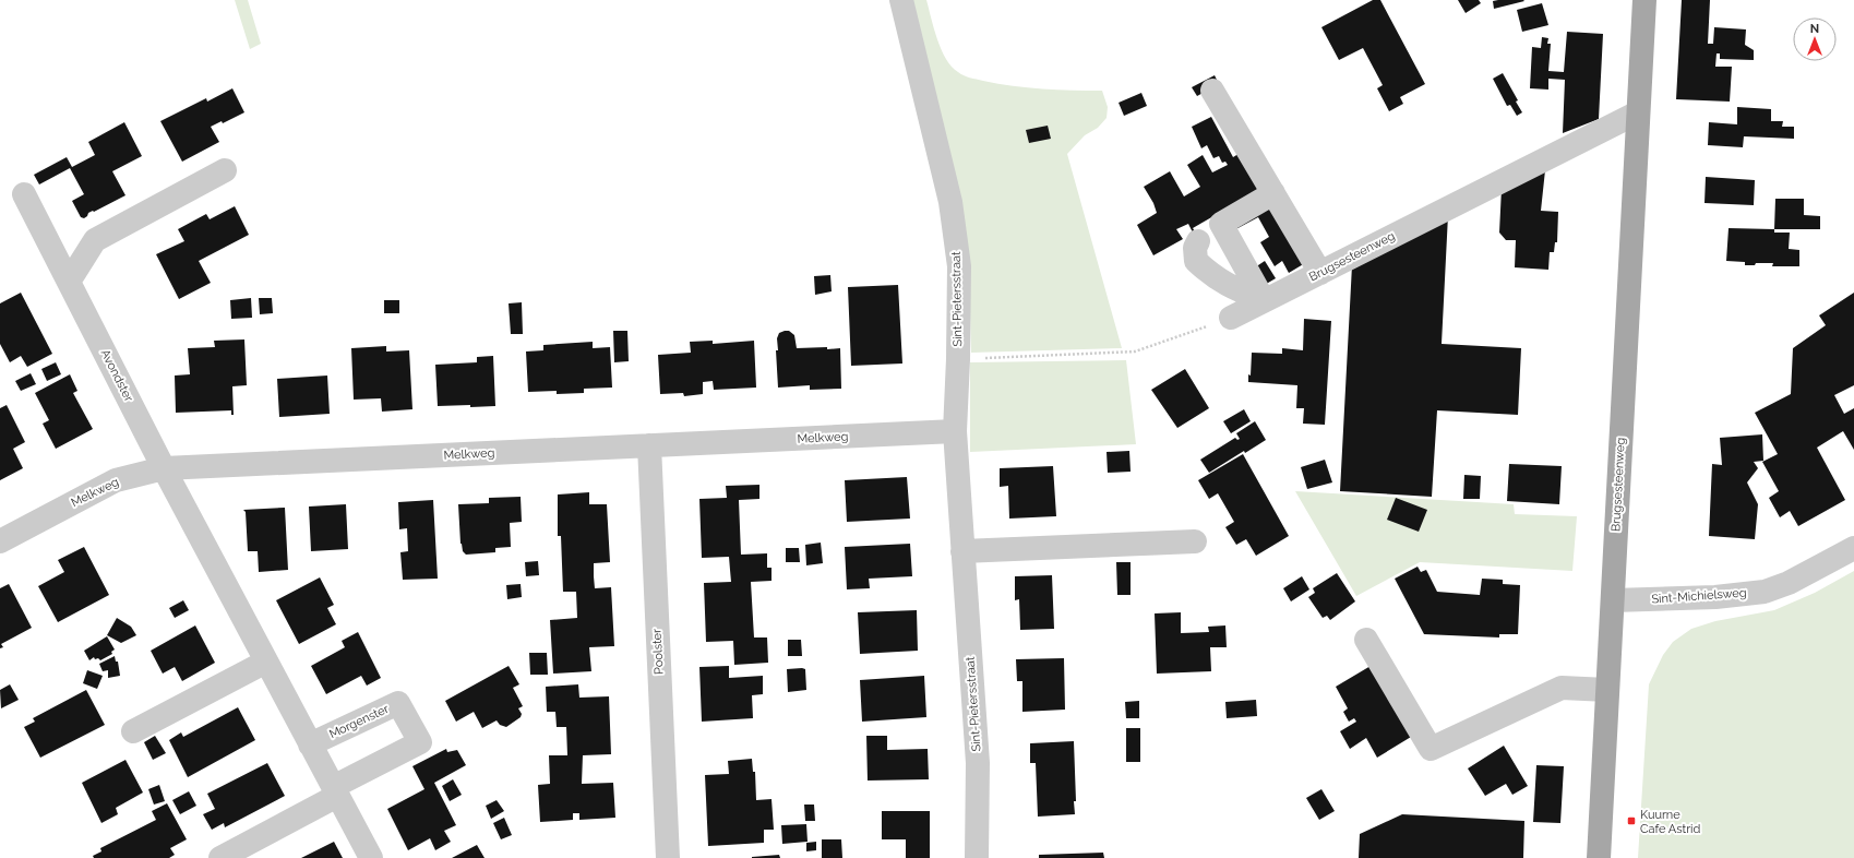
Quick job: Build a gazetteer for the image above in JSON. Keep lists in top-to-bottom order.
{
  "streets": {
    "main road": ["Brugsesteenweg"],
    "street": [
      "Sint-Pietersstraat",
      "Avondster",
      "Melkweg",
      "Sint-Michielsweg",
      "Poolster",
      "Morgenster"
    ]
  },
  "crossings": [
    ["Brugsesteenweg", "Sint-Michielsweg"],
    ["Sint-Pietersstraat", "Melkweg"],
    ["Avondster", "Melkweg"],
    ["Melkweg", "Poolster"]
  ],
  "places": {
    "transit": ["Kuurne Cafe Astrid"]
  },
  "north": "top"
}
